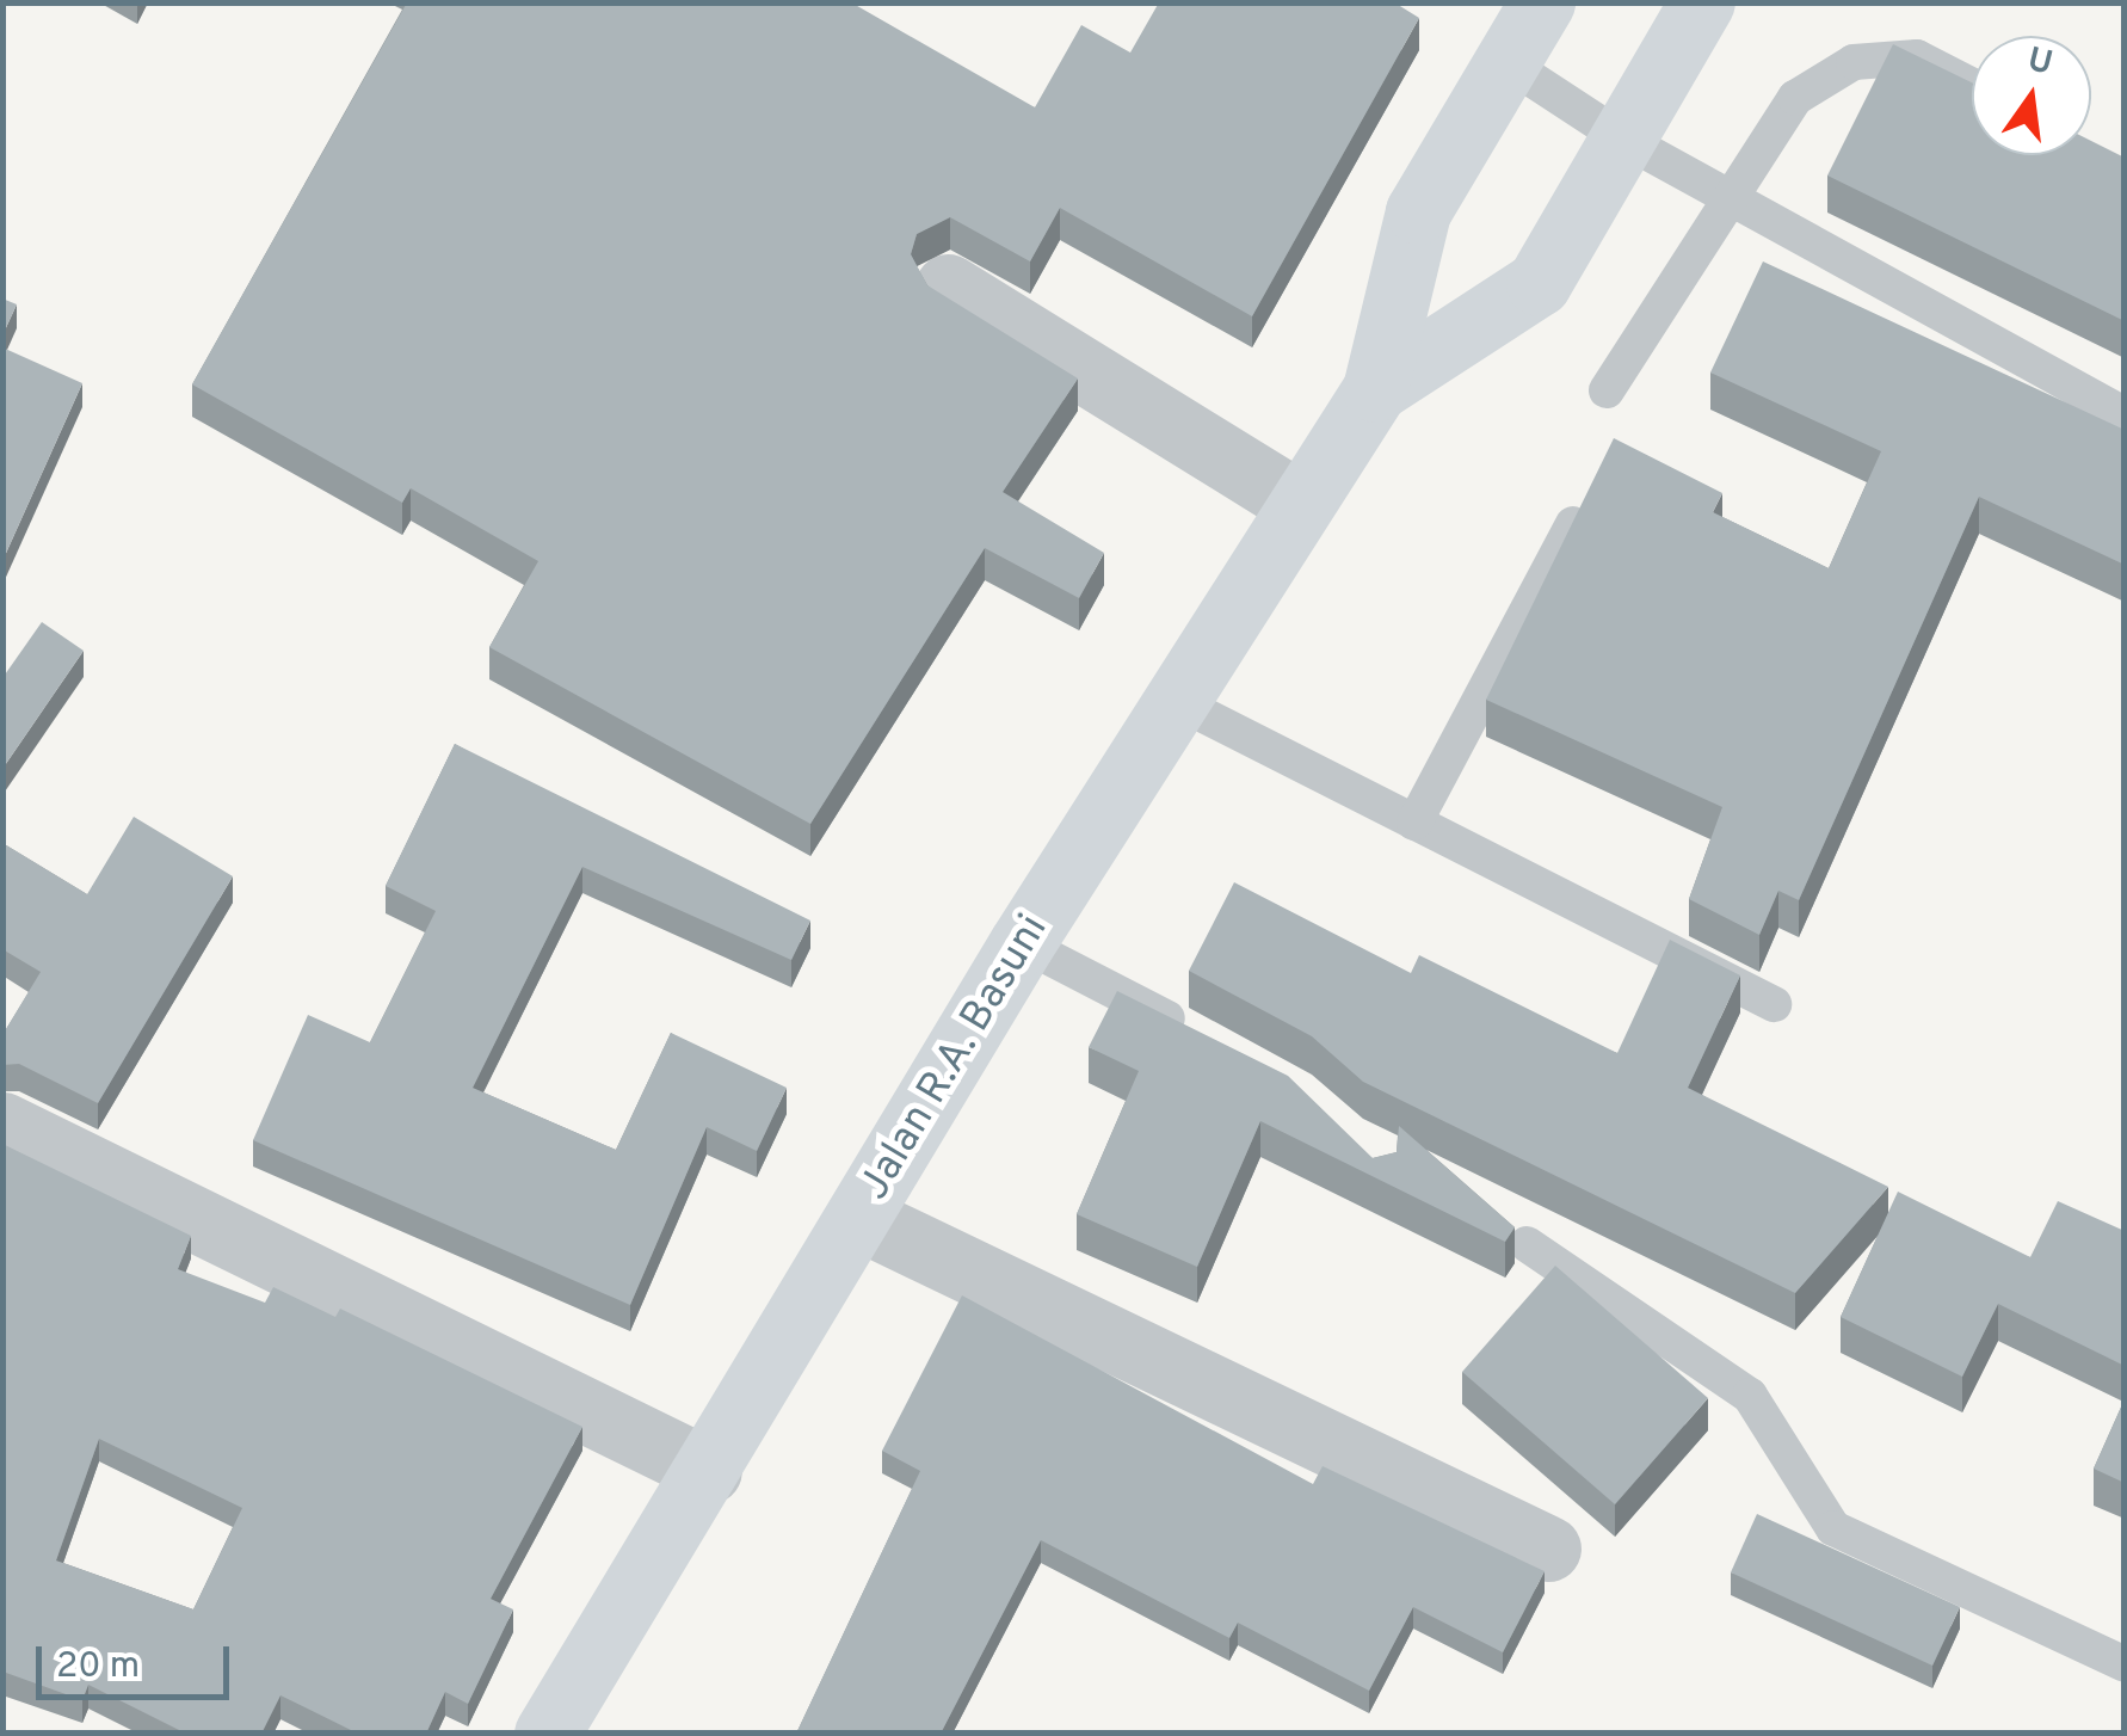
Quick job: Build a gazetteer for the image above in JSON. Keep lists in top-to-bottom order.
{
  "streets": {
    "main road": ["Jalan R.A. Basuni"]
  },
  "scale_bar": "20 m",
  "north": "top"
}
